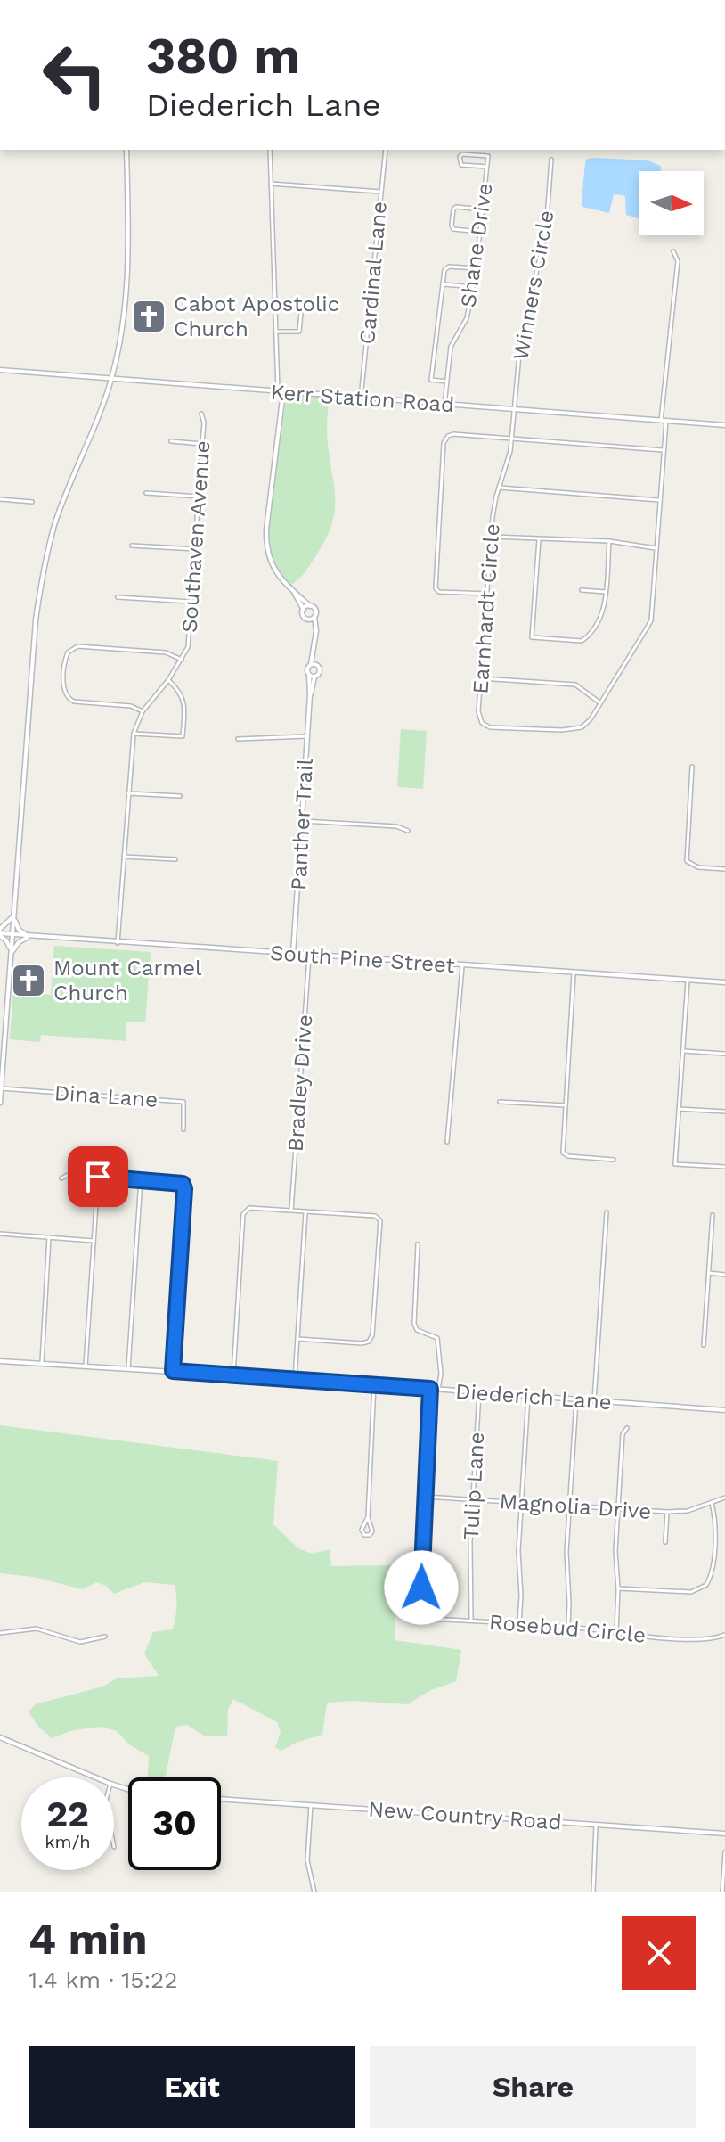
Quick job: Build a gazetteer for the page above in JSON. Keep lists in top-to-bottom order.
{
  "streets": {
    "street": [
      "Shane Drive",
      "Cardinal Lane",
      "Winners Circle",
      "Kerr Station Road",
      "Southaven Avenue",
      "Earnhardt Circle",
      "Panther Trail",
      "South Pine Street",
      "Bradley Drive",
      "Dina Lane",
      "Diederich Lane",
      "Tulip Lane",
      "Magnolia Drive",
      "Rosebud Circle",
      "New Country Road"
    ]
  },
  "crossings": [
    ["Shane Drive", "Kerr Station Road"],
    ["Cardinal Lane", "Kerr Station Road"],
    ["Winners Circle", "Kerr Station Road"],
    ["Winners Circle", "Earnhardt Circle"],
    ["Kerr Station Road", "Earnhardt Circle"],
    ["Southaven Avenue", "South Pine Street"],
    ["Panther Trail", "South Pine Street"],
    ["South Pine Street", "Bradley Drive"],
    ["Diederich Lane", "Tulip Lane"],
    ["Diederich Lane", "Rosebud Circle"],
    ["Tulip Lane", "Magnolia Drive"],
    ["Tulip Lane", "Rosebud Circle"],
    ["Magnolia Drive", "Rosebud Circle"]
  ],
  "places": {
    "church": ["Cabot Apostolic Church", "Mount Carmel Church"]
  },
  "north": "right",
  "page": {
    "turn": ["380 m", "Diederich Lane"],
    "speed": "22 km/h",
    "limit": "30",
    "heading": ["4 min", "1.4 km · 15:22"],
    "buttons": ["Exit", "Share"]
  }
}
